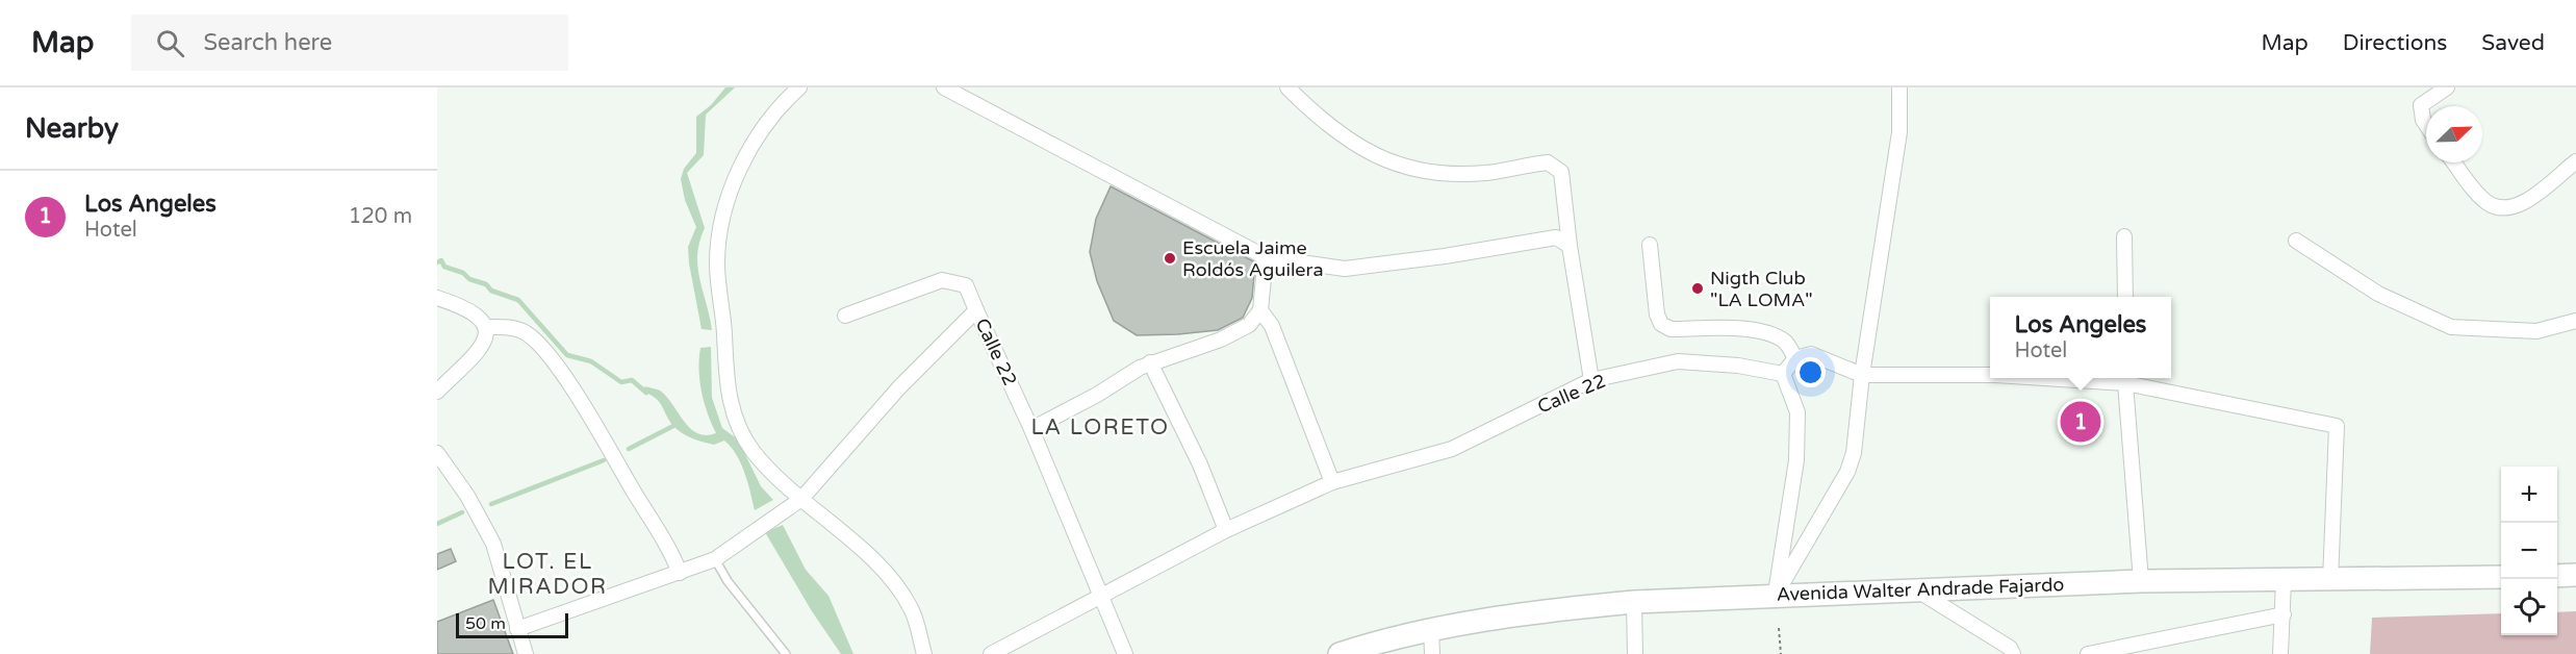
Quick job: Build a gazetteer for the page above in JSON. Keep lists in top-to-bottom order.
{
  "streets": {
    "main road": ["Avenida Walter Andrade Fajardo"],
    "street": ["Calle 22"]
  },
  "districts": ["LA LORETO", "LOT. EL MIRADOR"],
  "places": ["Escuela Jaime Roldós Aguilera", "Nigth Club \"LA LOMA\""],
  "scale_bar": "50 m",
  "north": "top right",
  "page": {
    "header": "Map",
    "search": "Search here",
    "nav": ["Map", "Directions", "Saved"],
    "heading": "Nearby",
    "list": [
      {
        "mark": "1",
        "name": "Los Angeles",
        "note": "Hotel",
        "value": "120 m"
      }
    ],
    "popup": ["Los Angeles", "Hotel"],
    "pins": "1",
    "map_buttons": ["+", "−"],
    "scale": "50 m"
  }
}
